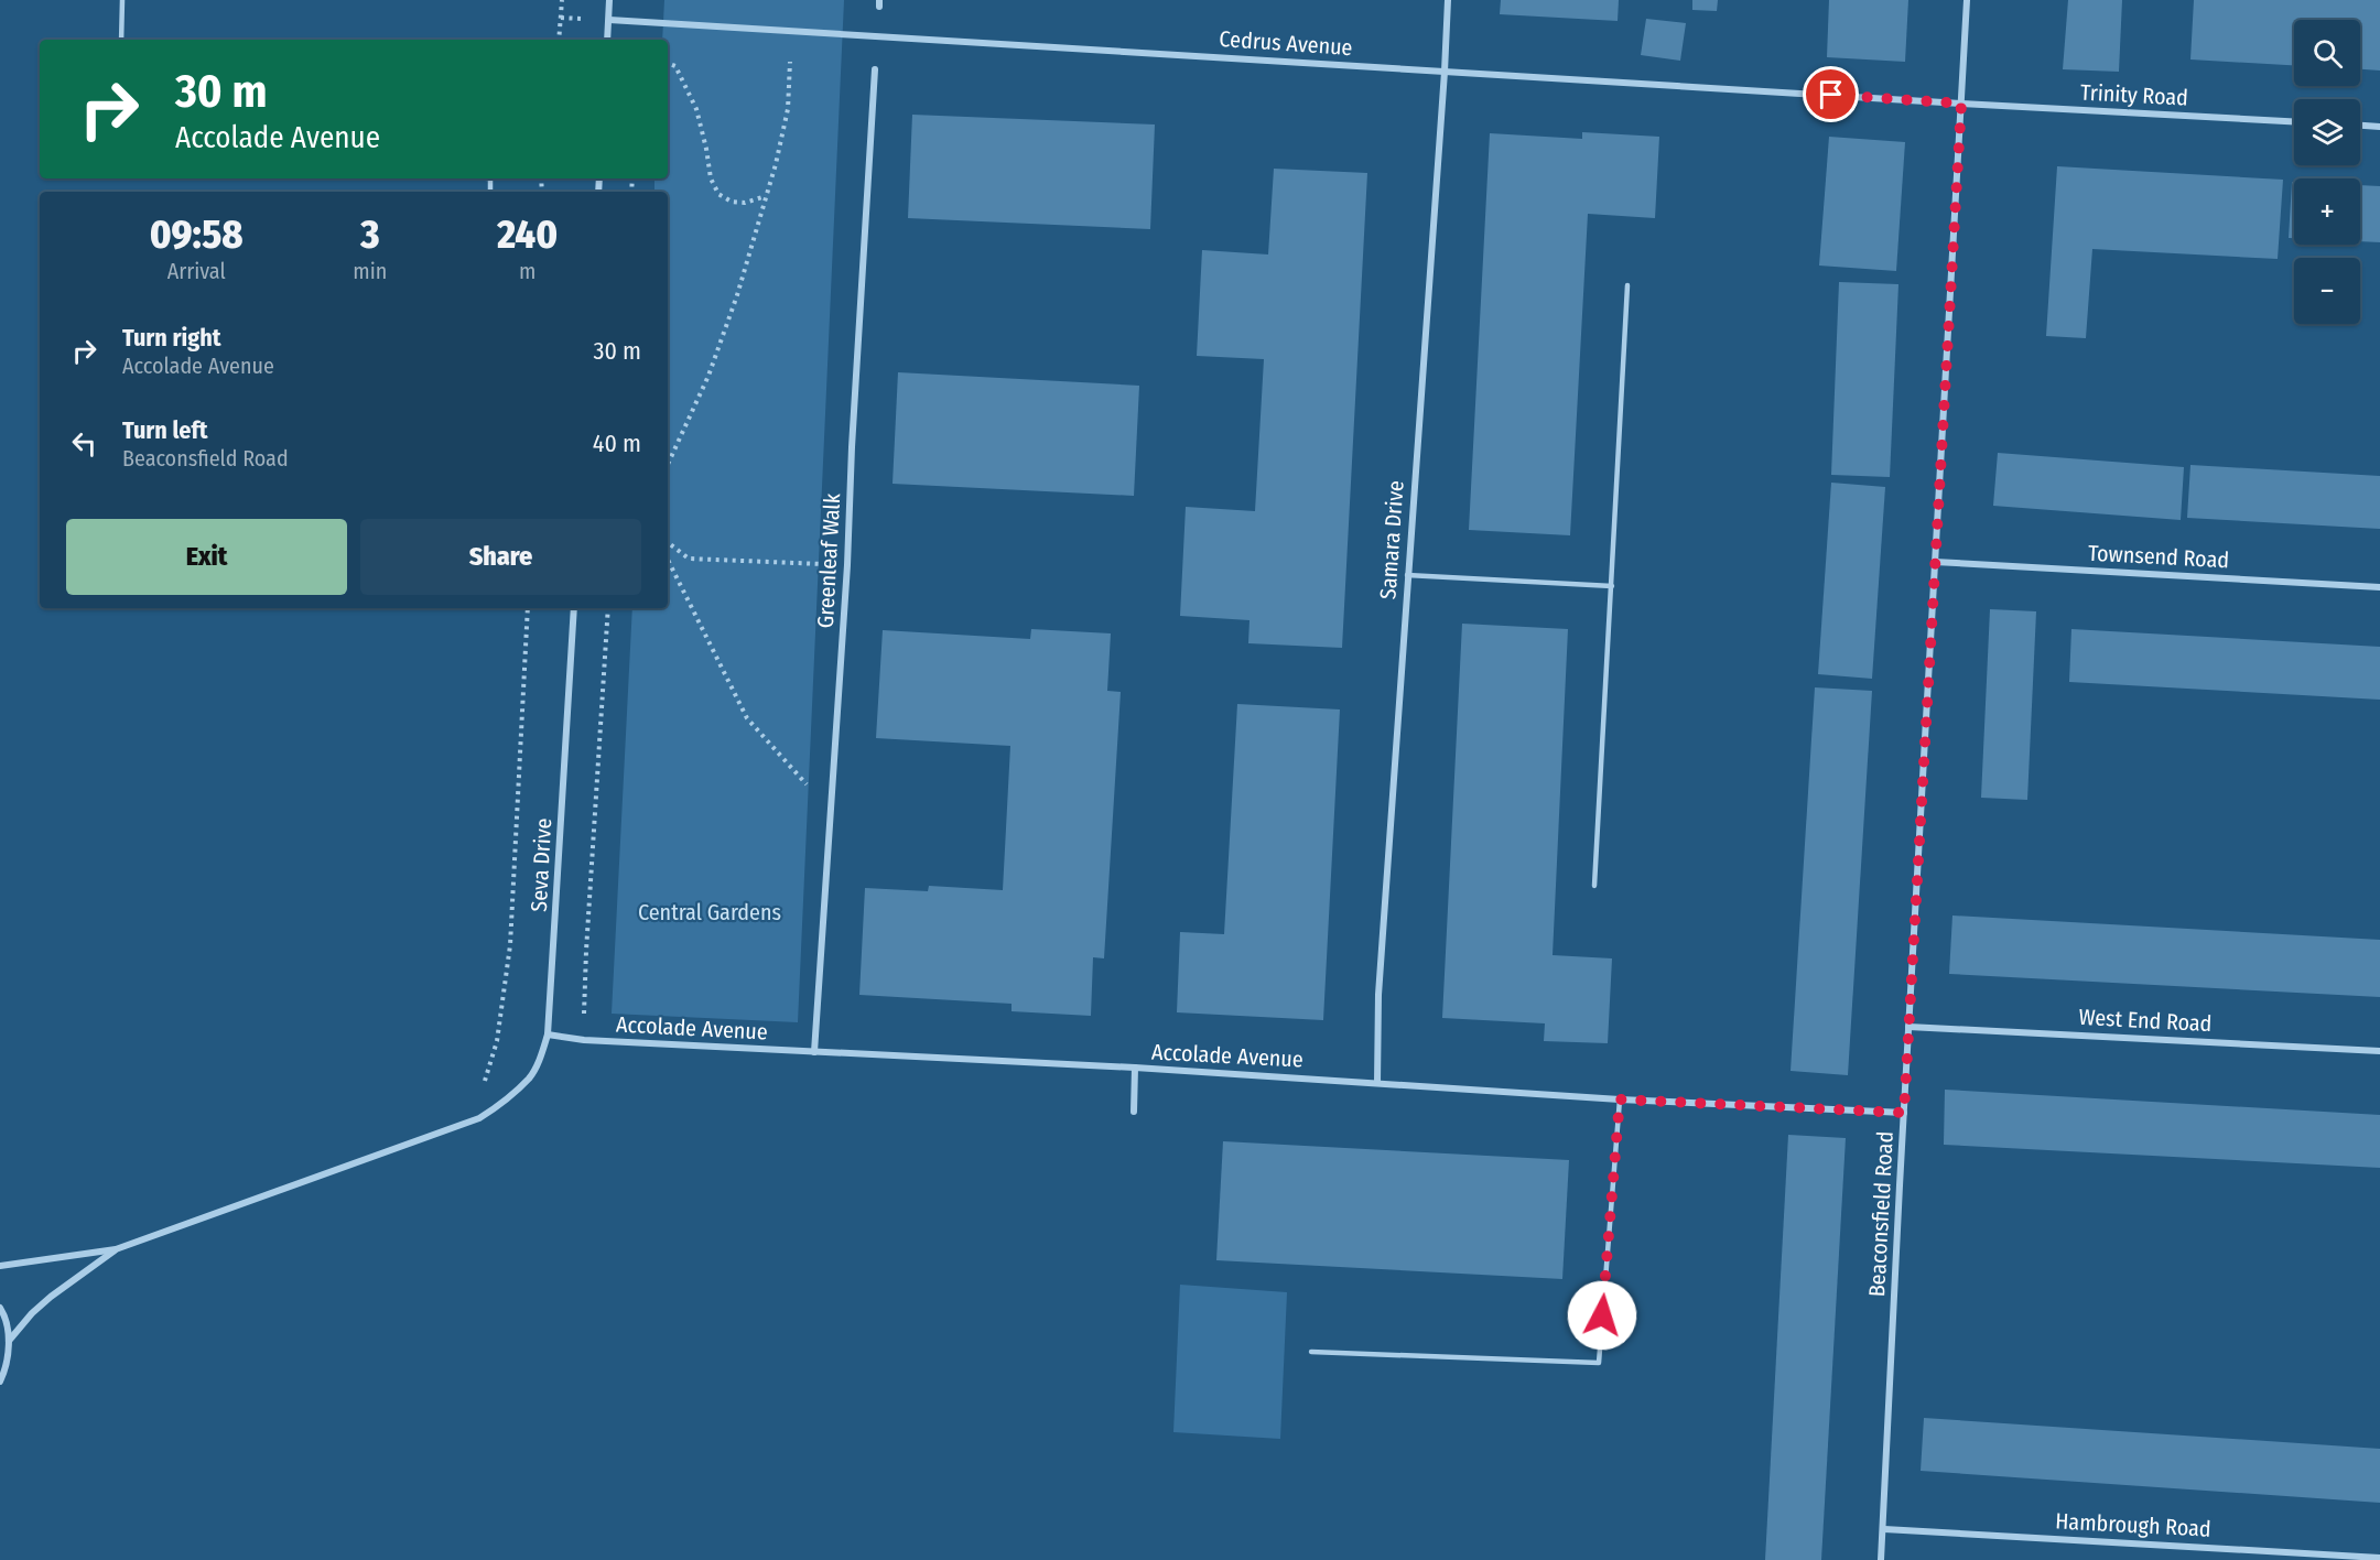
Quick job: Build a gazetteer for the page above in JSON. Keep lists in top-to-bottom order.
{
  "streets": {
    "street": [
      "Cedrus Avenue",
      "Trinity Road",
      "Samara Drive",
      "Townsend Road",
      "Greenleaf Walk",
      "Seva Drive",
      "West End Road",
      "Accolade Avenue",
      "Beaconsfield Road",
      "Hambrough Road"
    ]
  },
  "crossings": [
    ["Cedrus Avenue", "Trinity Road"],
    ["Cedrus Avenue", "Samara Drive"],
    ["Cedrus Avenue", "Beaconsfield Road"],
    ["Trinity Road", "Beaconsfield Road"],
    ["Samara Drive", "Accolade Avenue"],
    ["Townsend Road", "Beaconsfield Road"],
    ["Greenleaf Walk", "Accolade Avenue"],
    ["Seva Drive", "Accolade Avenue"],
    ["West End Road", "Beaconsfield Road"],
    ["Accolade Avenue", "Beaconsfield Road"],
    ["Beaconsfield Road", "Hambrough Road"]
  ],
  "parks": ["Central Gardens"],
  "page": {
    "map_buttons": ["+", "−"],
    "turn": ["30 m", "Accolade Avenue"],
    "eta": [
      "09:58",
      "Arrival",
      "3",
      "min",
      "240",
      "m"
    ],
    "list": [
      {
        "name": "Turn right",
        "note": "Accolade Avenue",
        "value": "30 m"
      },
      {
        "name": "Turn left",
        "note": "Beaconsfield Road",
        "value": "40 m"
      }
    ],
    "buttons": ["Exit", "Share"]
  }
}
